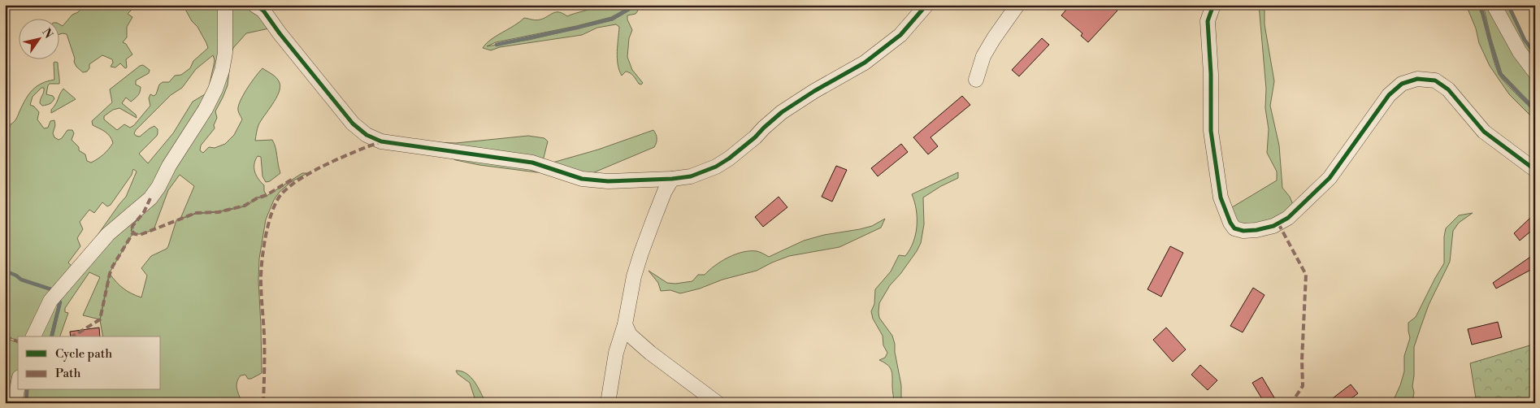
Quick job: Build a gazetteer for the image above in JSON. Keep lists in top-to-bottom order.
{
  "legend": ["Cycle path", "Path"],
  "north": "top right"
}
